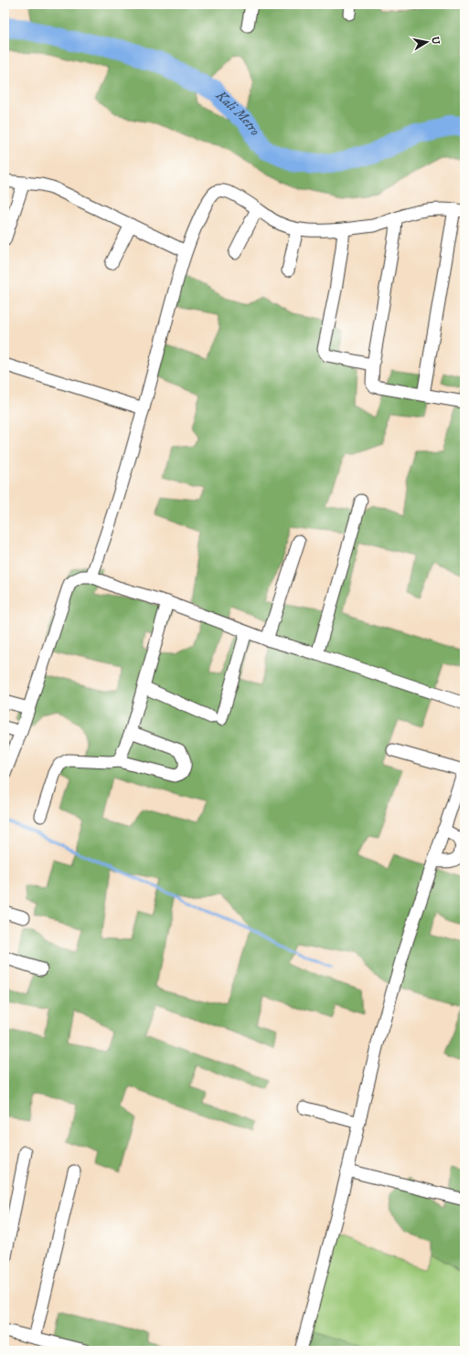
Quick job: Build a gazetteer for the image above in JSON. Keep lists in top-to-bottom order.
{
  "water": ["Kali Metro"],
  "north": "right"
}
